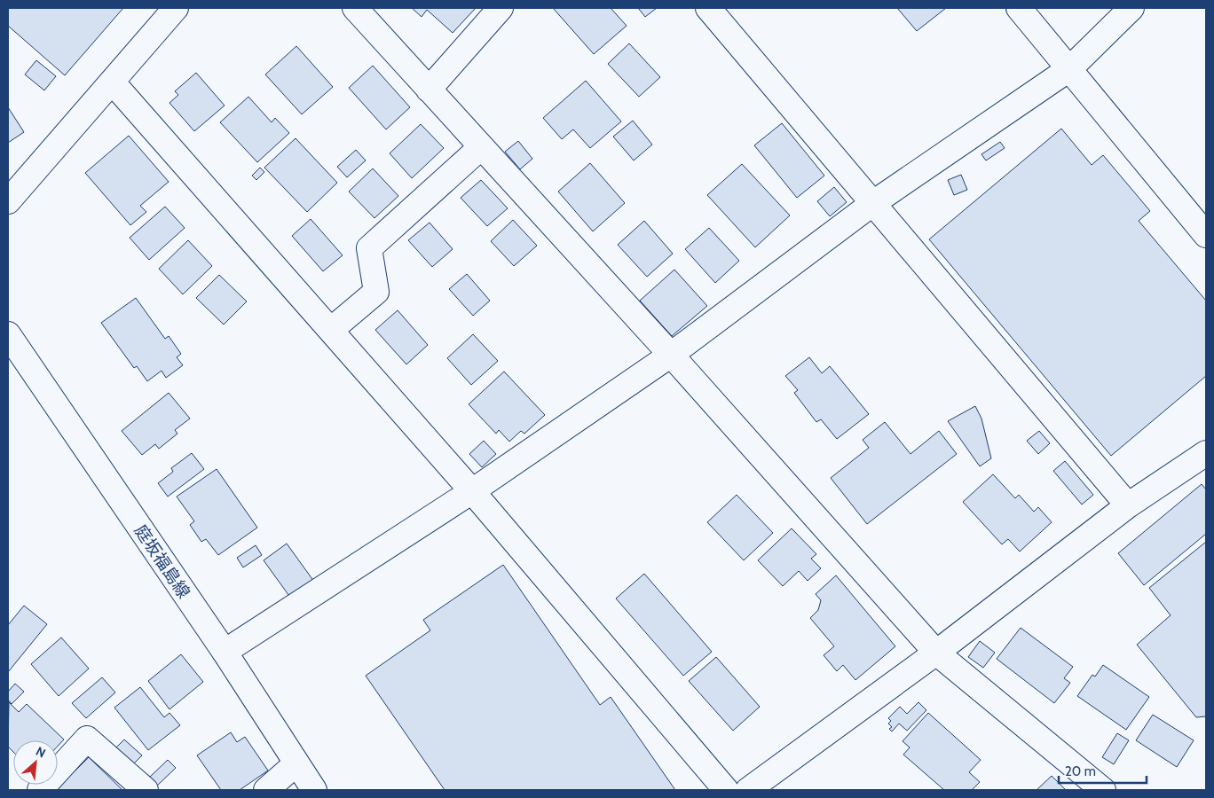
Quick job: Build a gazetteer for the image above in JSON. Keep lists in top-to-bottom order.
{
  "streets": {
    "street": ["庭坂福島線"]
  },
  "scale_bar": "20 m",
  "north": "top right"
}
